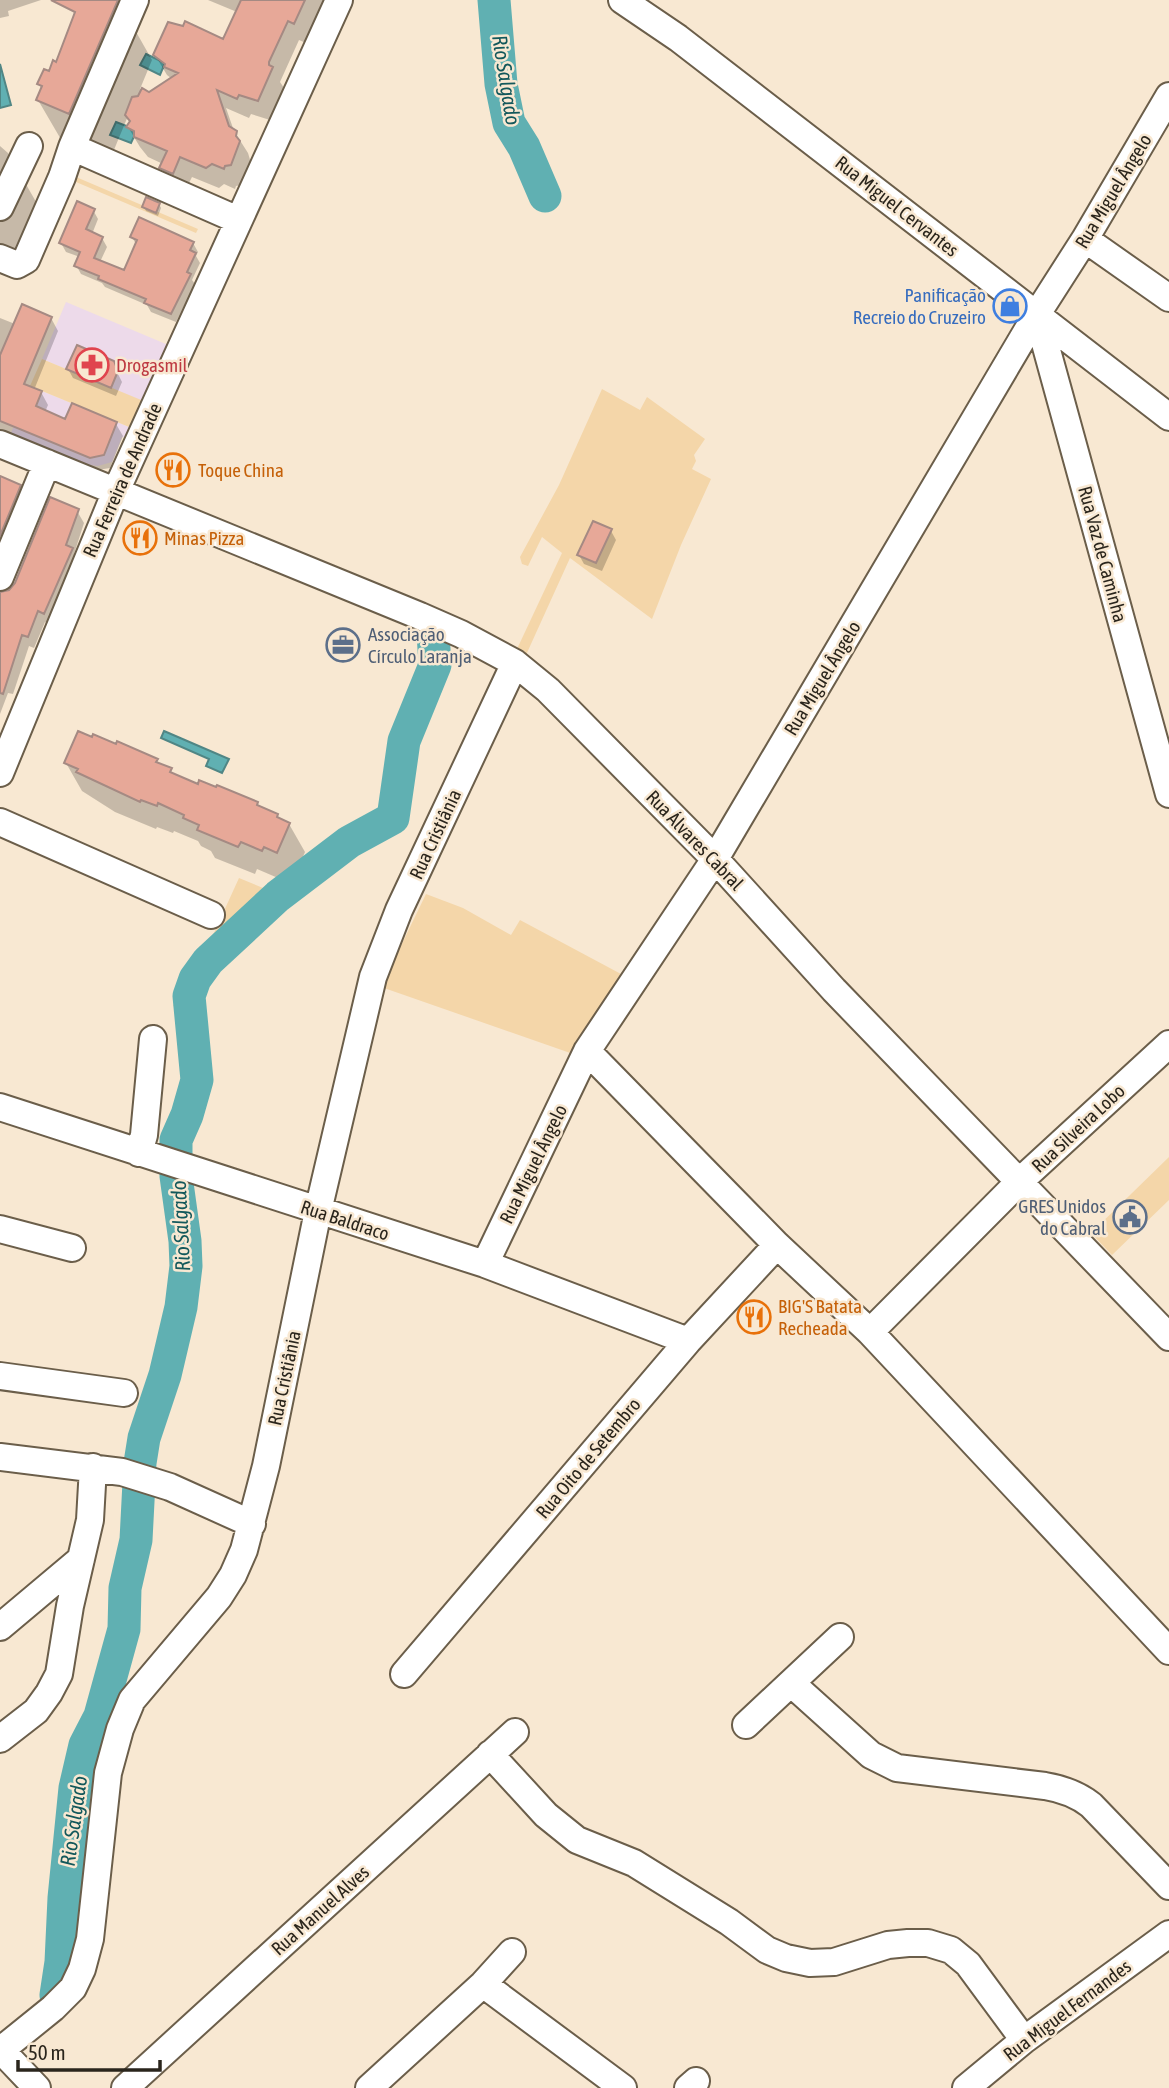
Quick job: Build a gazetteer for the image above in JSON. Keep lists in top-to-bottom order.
{
  "streets": {
    "street": [
      "Rua Miguel Ângelo",
      "Rua Miguel Cervantes",
      "Rua Ferreira de Andrade",
      "Rua Vaz de Caminha",
      "Rua Cristiânia",
      "Rua Álvares Cabral",
      "Rua Silveira Lobo",
      "Rua Baldraco",
      "Rua Oito de Setembro",
      "Rua Manuel Alves",
      "Rua Miguel Fernandes"
    ]
  },
  "crossings": [
    ["Rua Miguel Ângelo", "Rua Miguel Cervantes"],
    ["Rua Miguel Ângelo", "Rua Vaz de Caminha"],
    ["Rua Miguel Ângelo", "Rua Álvares Cabral"],
    ["Rua Miguel Ângelo", "Rua Baldraco"],
    ["Rua Miguel Cervantes", "Rua Vaz de Caminha"],
    ["Rua Ferreira de Andrade", "Rua Álvares Cabral"],
    ["Rua Cristiânia", "Rua Álvares Cabral"],
    ["Rua Cristiânia", "Rua Baldraco"],
    ["Rua Álvares Cabral", "Rua Silveira Lobo"],
    ["Rua Baldraco", "Rua Oito de Setembro"]
  ],
  "water": ["Rio Salgado"],
  "places": {
    "shop": ["Panificação Recreio do Cruzeiro"],
    "pharmacy": ["Drogasmil"],
    "restaurant": ["Toque China", "Minas Pizza", "BIG'S Batata Recheada"],
    "office": ["Associação Círculo Laranja"],
    "public building": ["GRES Unidos do Cabral"]
  },
  "scale_bar": "50 m"
}
